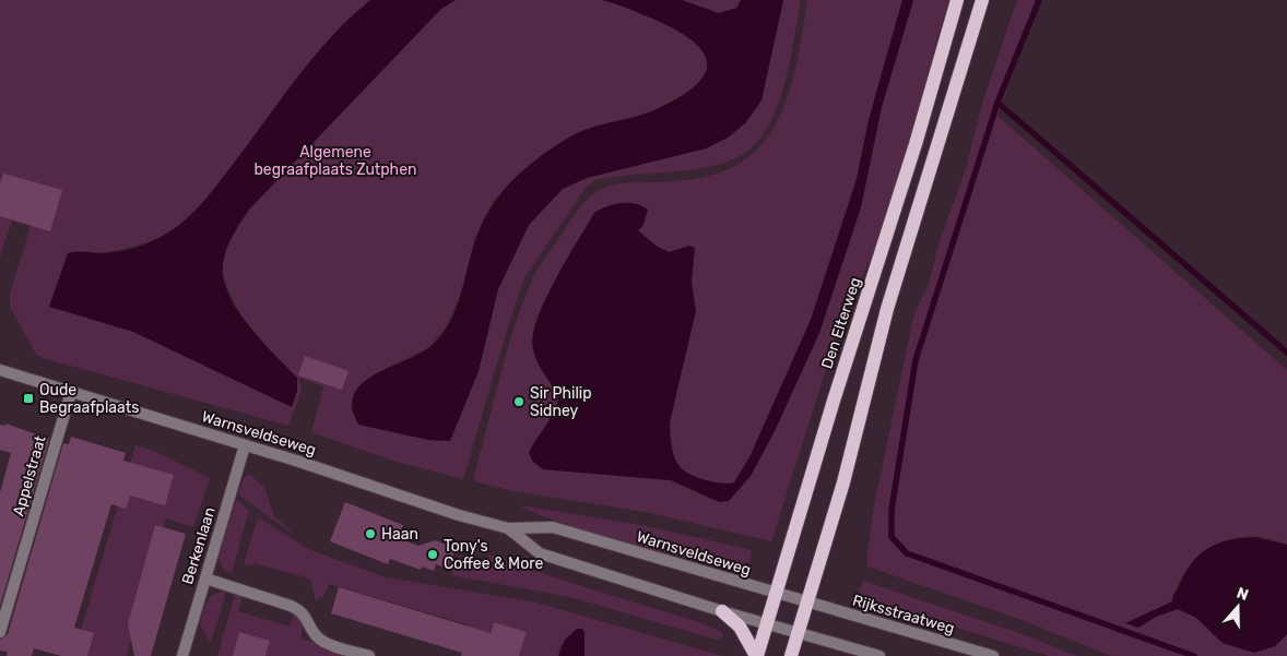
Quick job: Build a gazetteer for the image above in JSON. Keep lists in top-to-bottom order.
{
  "streets": {
    "main road": ["Den Elterweg"],
    "street": [
      "Warnsveldseweg",
      "Appelstraat",
      "Berkenlaan",
      "Rijksstraatweg"
    ]
  },
  "crossings": [
    ["Den Elterweg", "Warnsveldseweg"],
    ["Warnsveldseweg", "Appelstraat"],
    ["Warnsveldseweg", "Berkenlaan"],
    ["Warnsveldseweg", "Rijksstraatweg"]
  ],
  "parks": ["Algemene begraafplaats Zutphen"],
  "places": {
    "transit": ["Oude Begraafplaats"],
    "other": ["Sir Philip Sidney", "Haan", "Tony's Coffee & More"]
  },
  "north": "top"
}
